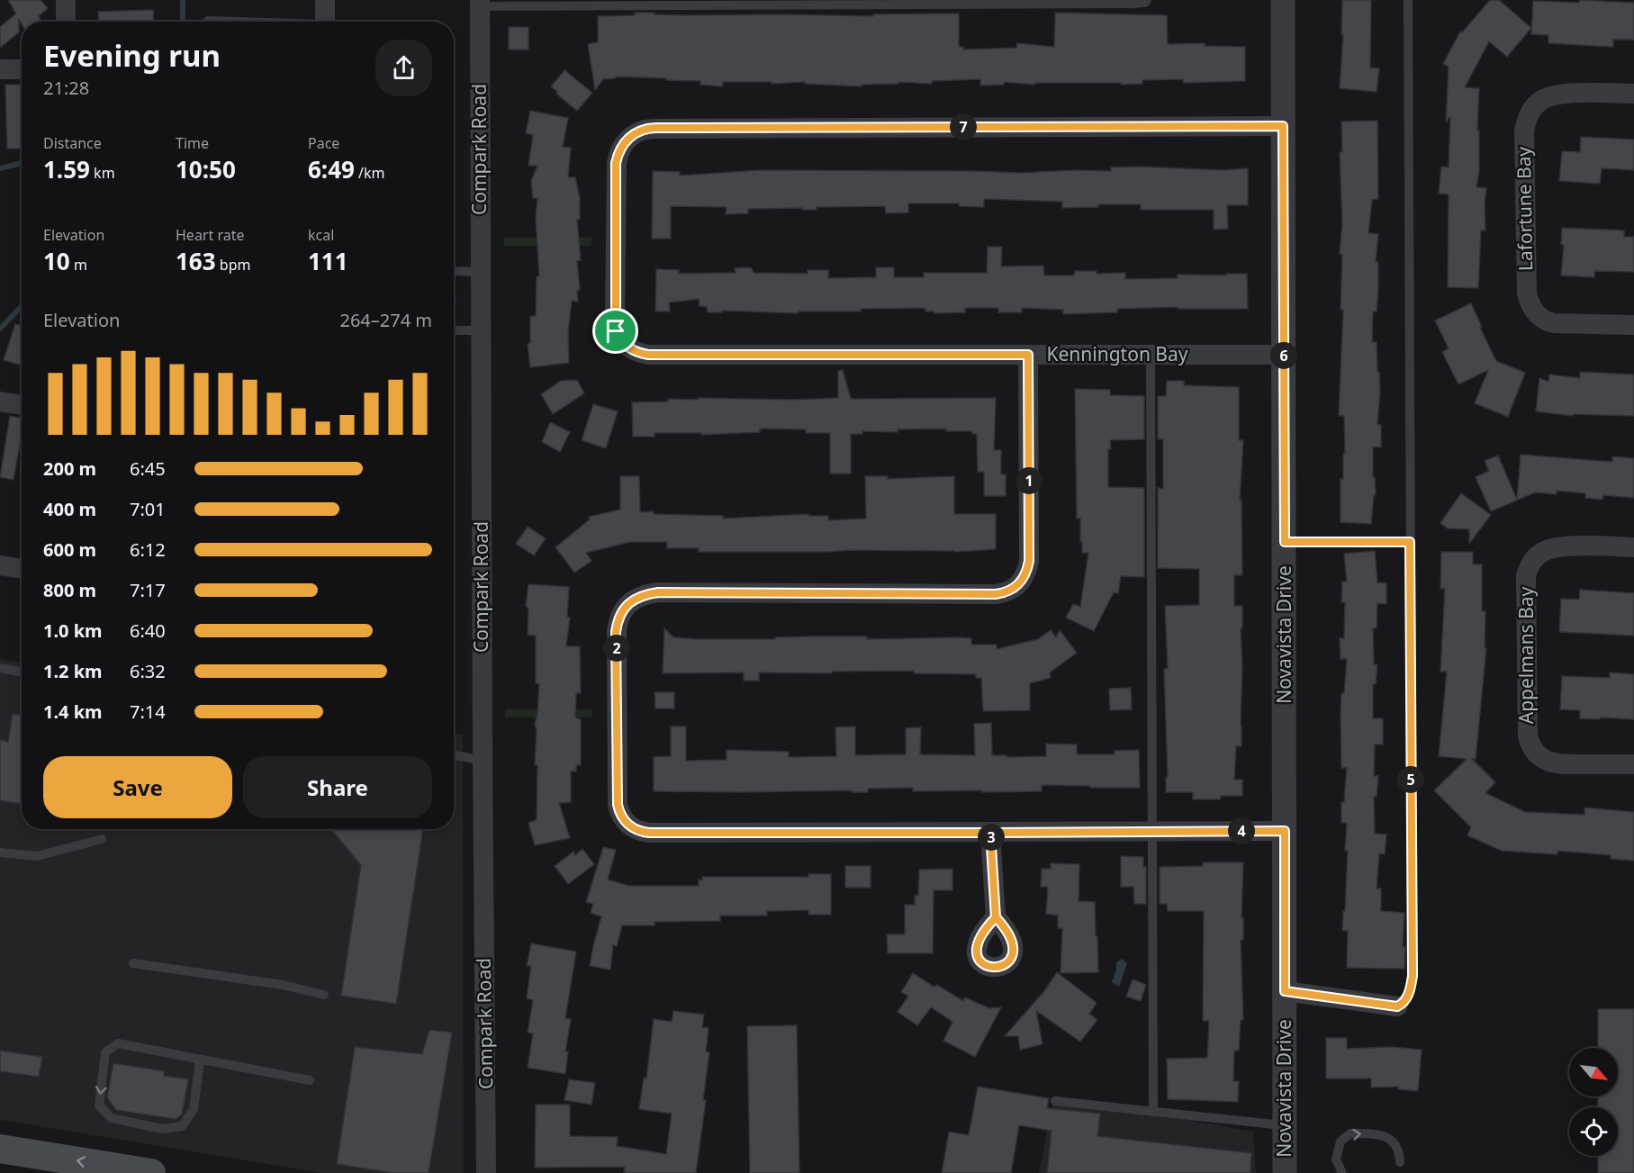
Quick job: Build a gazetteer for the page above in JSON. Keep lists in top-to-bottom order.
{
  "streets": {
    "street": [
      "Compark Road",
      "Lafortune Bay",
      "Kennington Bay",
      "Novavista Drive",
      "Appelmans Bay"
    ]
  },
  "crossings": [
    ["Kennington Bay", "Novavista Drive"]
  ],
  "north": "bottom right",
  "page": {
    "heading": ["Evening run", "21:28"],
    "pins": [
      "7",
      "6",
      "1",
      "2",
      "5",
      "4",
      "3"
    ],
    "stats": [
      ["Distance", "1.59 km"],
      ["Time", "10:50"],
      ["Pace", "6:49 /km"],
      ["Elevation", "10 m"],
      ["Heart rate", "163 bpm"],
      ["kcal", "111"]
    ],
    "chart": ["Elevation", "264–274 m"],
    "list": [
      {
        "name": "200 m",
        "note": "6:45"
      },
      {
        "name": "400 m",
        "note": "7:01"
      },
      {
        "name": "600 m",
        "note": "6:12"
      },
      {
        "name": "800 m",
        "note": "7:17"
      },
      {
        "name": "1.0 km",
        "note": "6:40"
      },
      {
        "name": "1.2 km",
        "note": "6:32"
      },
      {
        "name": "1.4 km",
        "note": "7:14"
      }
    ],
    "buttons": ["Save", "Share"]
  }
}
